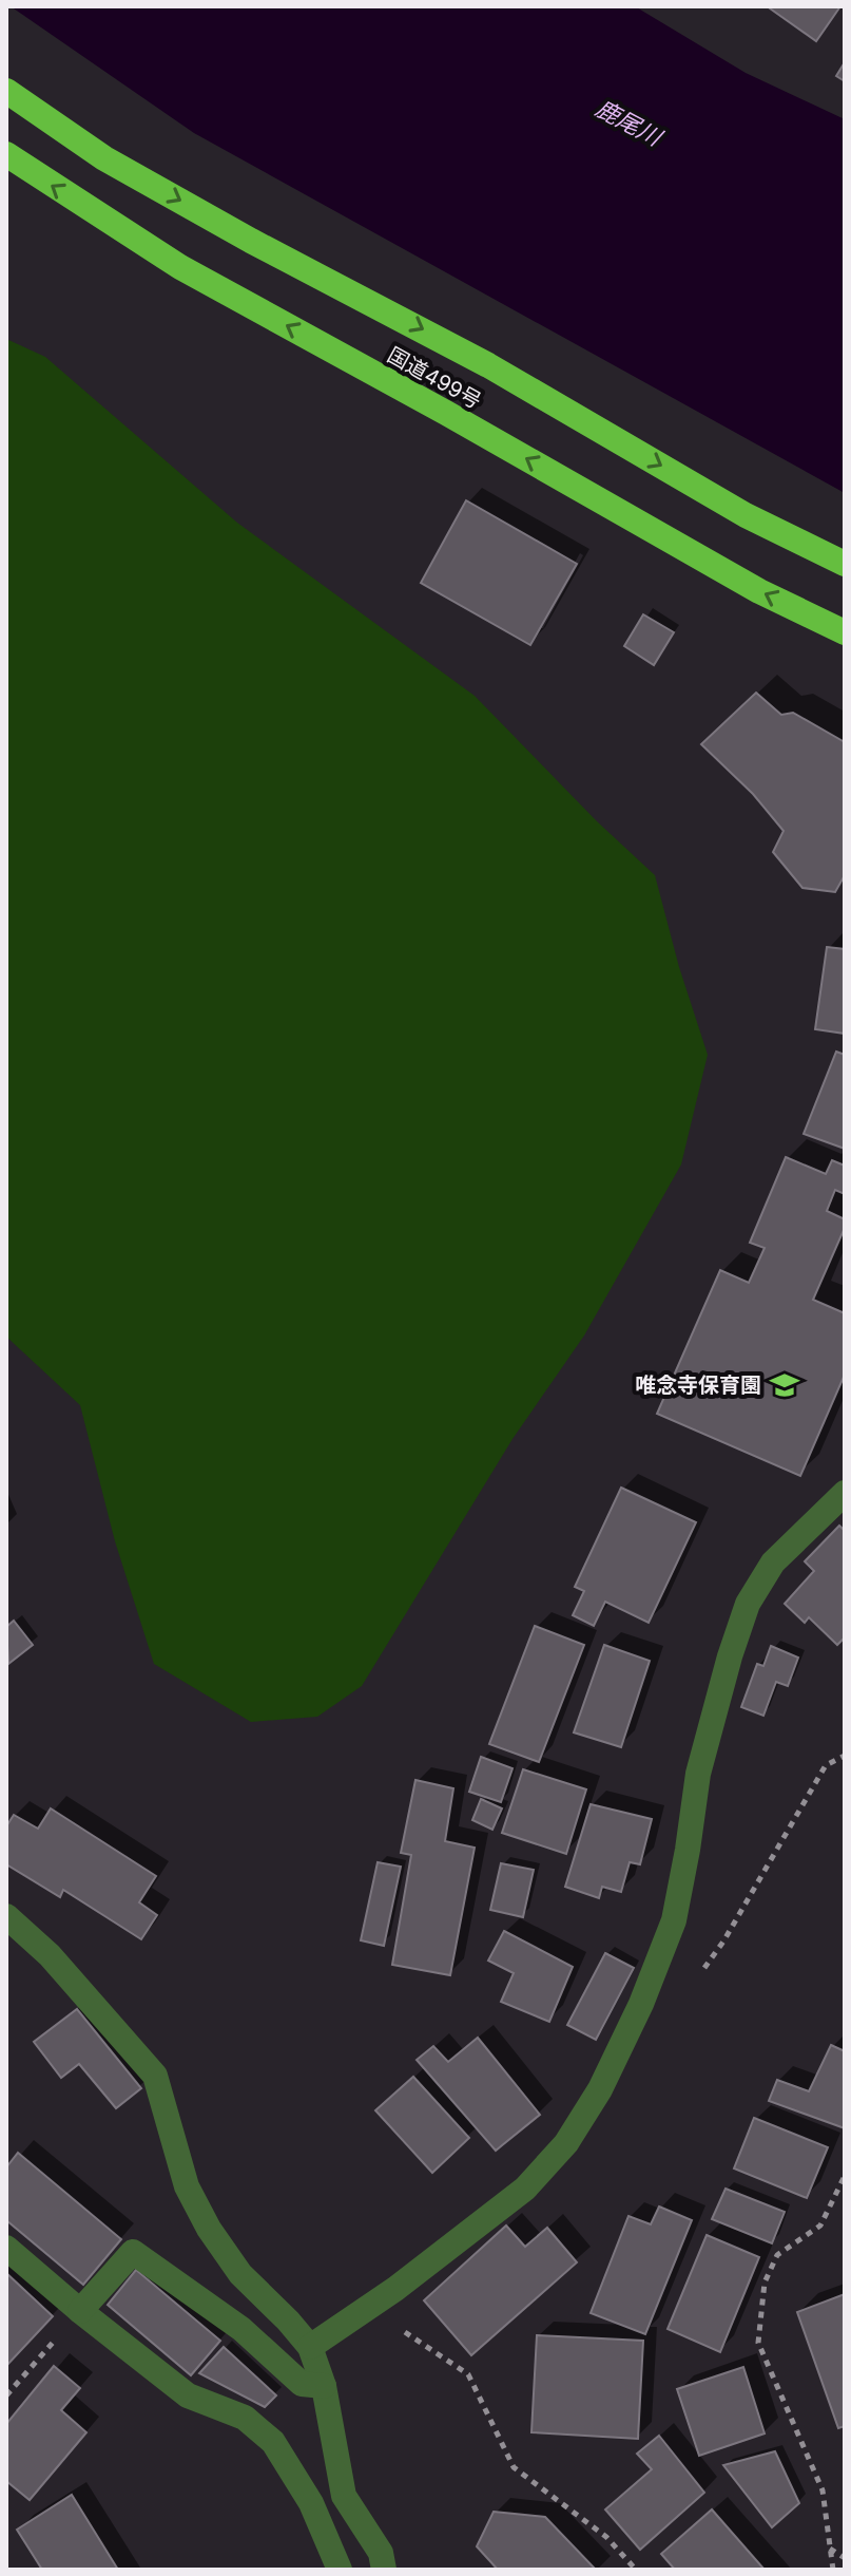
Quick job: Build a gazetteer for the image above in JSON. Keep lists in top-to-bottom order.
{
  "streets": {
    "highway": ["国道499号"]
  },
  "water": ["鹿尾川"],
  "places": {
    "school or university": ["唯念寺保育園"]
  }
}
